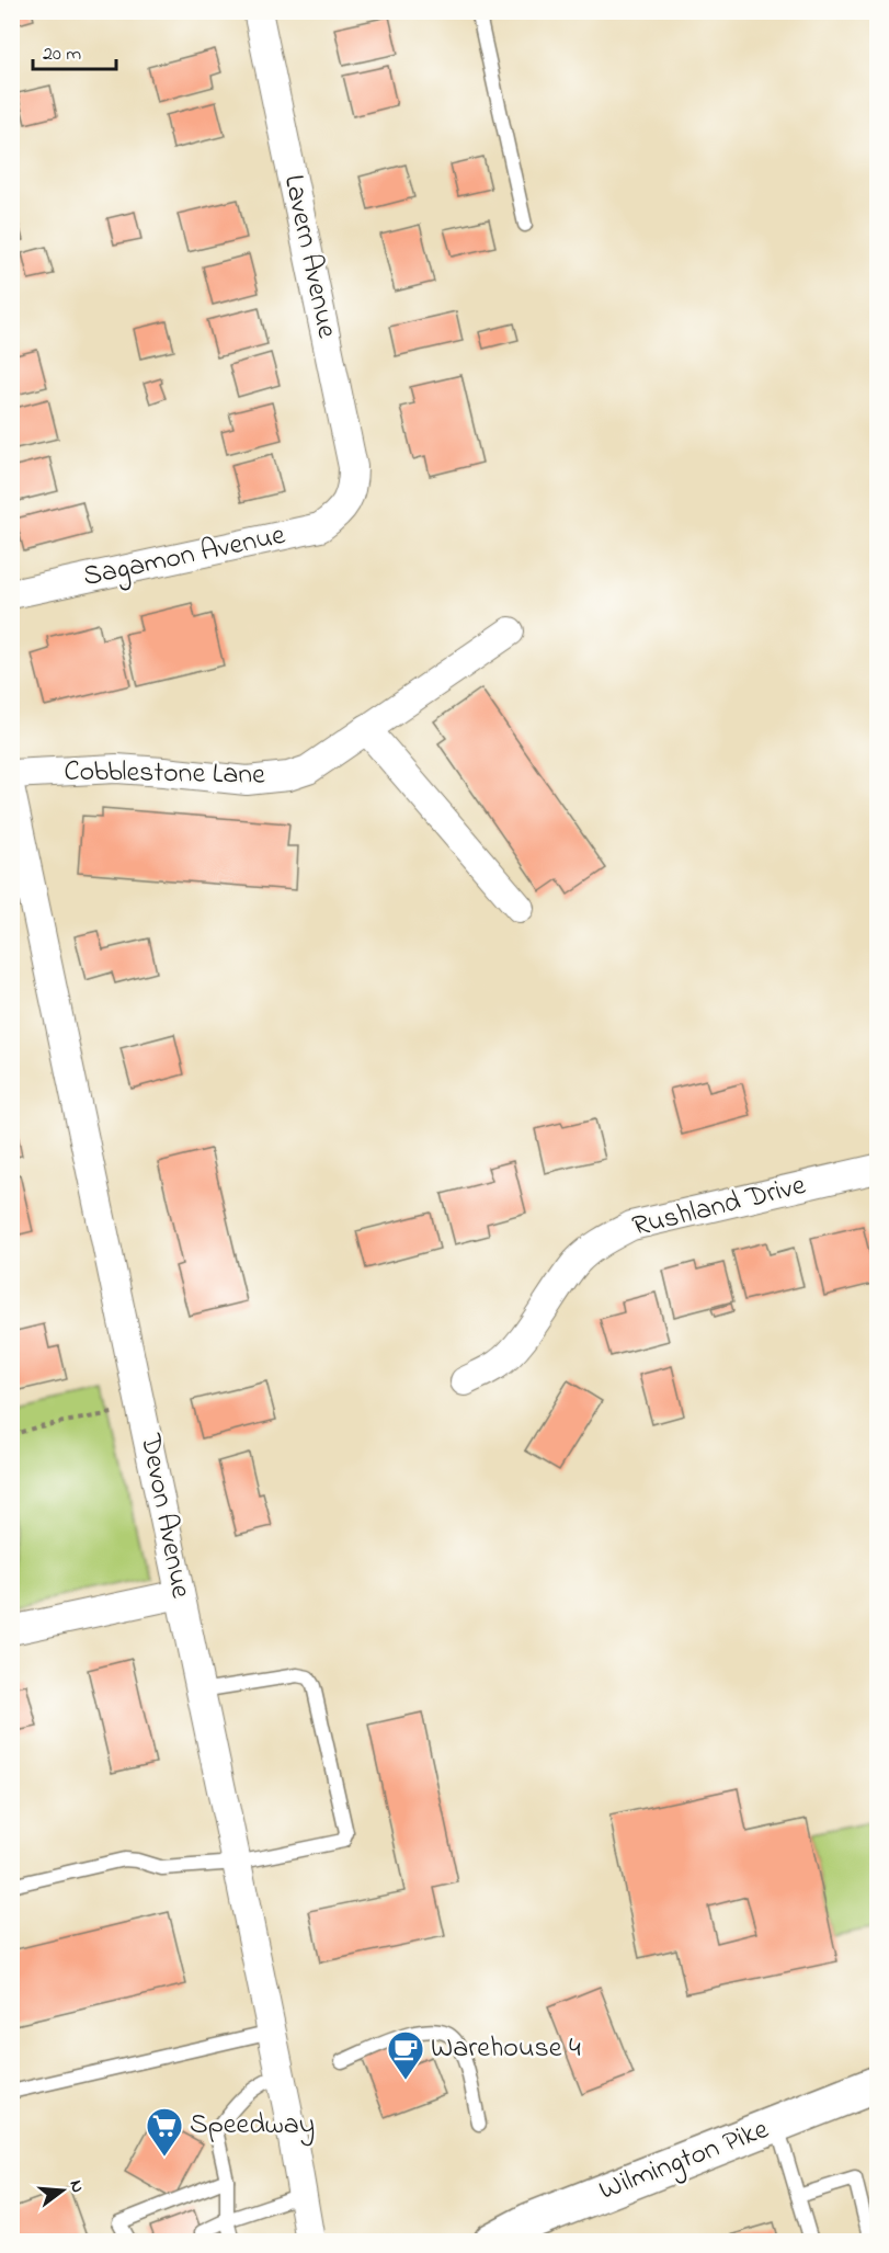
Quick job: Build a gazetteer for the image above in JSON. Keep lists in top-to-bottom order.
{
  "streets": {
    "main road": ["Wilmington Pike"],
    "street": [
      "Lavern Avenue",
      "Sagamon Avenue",
      "Cobblestone Lane",
      "Rushland Drive",
      "Devon Avenue"
    ]
  },
  "crossings": [
    ["Lavern Avenue", "Sagamon Avenue"]
  ],
  "places": {
    "cafe": ["Warehouse 4"],
    "supermarket": ["Speedway"]
  },
  "scale_bar": "20 m",
  "north": "right"
}
